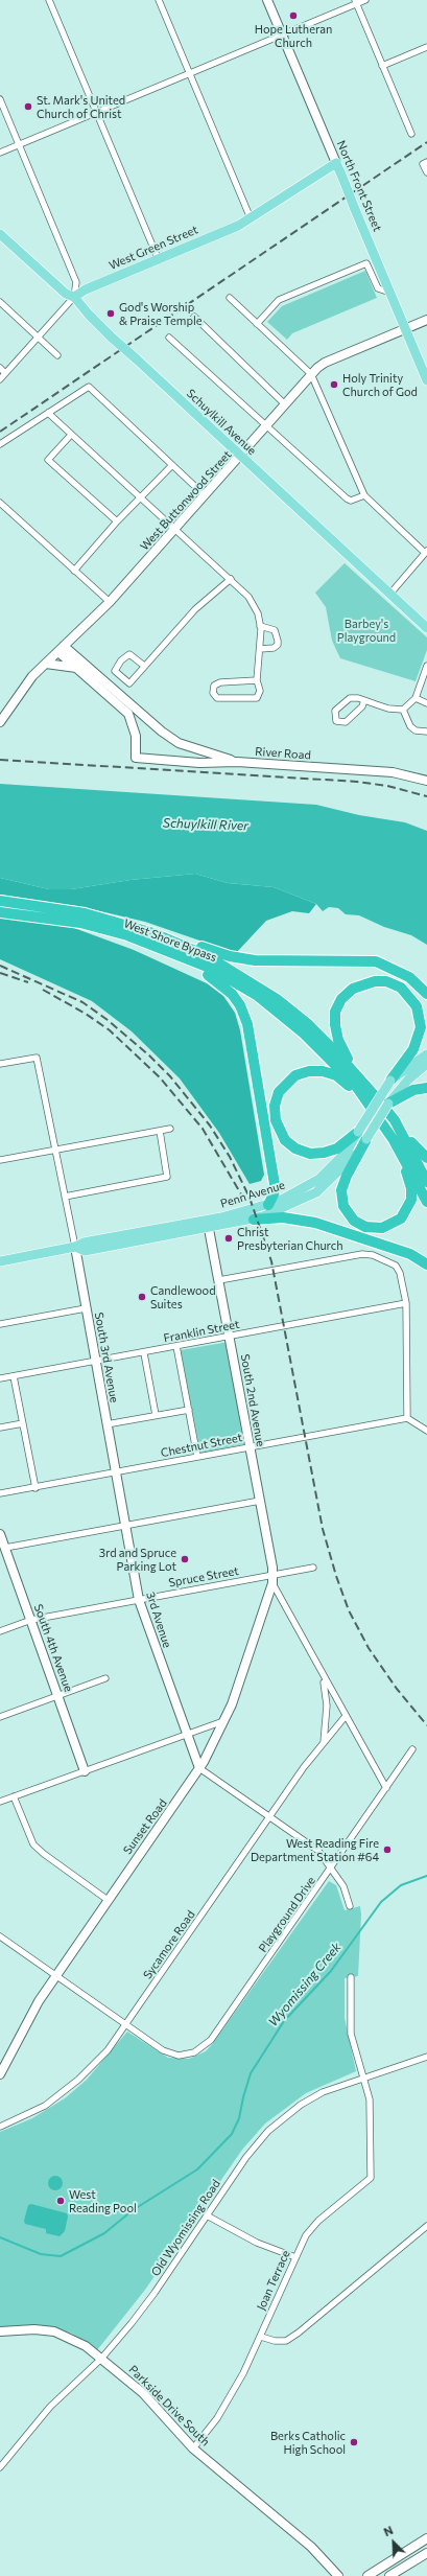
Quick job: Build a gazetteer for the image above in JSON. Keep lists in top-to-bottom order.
{
  "streets": {
    "highway": ["West Shore Bypass"],
    "main road": [
      "North Front Street",
      "West Green Street",
      "Schuylkill Avenue",
      "Penn Avenue"
    ],
    "street": [
      "West Buttonwood Street",
      "River Road",
      "Franklin Street",
      "South 3rd Avenue",
      "South 2nd Avenue",
      "Chestnut Street",
      "Spruce Street",
      "3rd Avenue",
      "South 4th Avenue",
      "Sunset Road",
      "Playground Drive",
      "Sycamore Road",
      "Old Wyomissing Road",
      "Joan Terrace",
      "Parkside Drive South"
    ]
  },
  "crossings": [
    ["North Front Street", "West Green Street"],
    ["North Front Street", "West Buttonwood Street"],
    ["West Green Street", "Schuylkill Avenue"],
    ["Schuylkill Avenue", "West Buttonwood Street"],
    ["Penn Avenue", "South 3rd Avenue"],
    ["Penn Avenue", "South 2nd Avenue"],
    ["Franklin Street", "South 3rd Avenue"],
    ["Franklin Street", "South 2nd Avenue"],
    ["South 3rd Avenue", "Chestnut Street"],
    ["South 3rd Avenue", "3rd Avenue"],
    ["South 2nd Avenue", "Chestnut Street"],
    ["South 2nd Avenue", "Spruce Street"],
    ["South 2nd Avenue", "Sunset Road"],
    ["Chestnut Street", "3rd Avenue"],
    ["Spruce Street", "3rd Avenue"],
    ["Spruce Street", "South 4th Avenue"],
    ["Spruce Street", "Sunset Road"],
    ["3rd Avenue", "Sunset Road"],
    ["Sunset Road", "Playground Drive"],
    ["Playground Drive", "Sycamore Road"],
    ["Old Wyomissing Road", "Joan Terrace"],
    ["Old Wyomissing Road", "Parkside Drive South"],
    ["Joan Terrace", "Parkside Drive South"]
  ],
  "water": ["Schuylkill River", "Wyomissing Creek"],
  "parks": ["Barbey's Playground"],
  "places": [
    "Hope Lutheran Church",
    "St. Mark's United Church of Christ",
    "God's Worship & Praise Temple",
    "Holy Trinity Church of God",
    "Christ Presbyterian Church",
    "Candlewood Suites",
    "3rd and Spruce Parking Lot",
    "West Reading Fire Department Station #64",
    "West Reading Pool",
    "Berks Catholic High School"
  ],
  "north": "top left"
}
